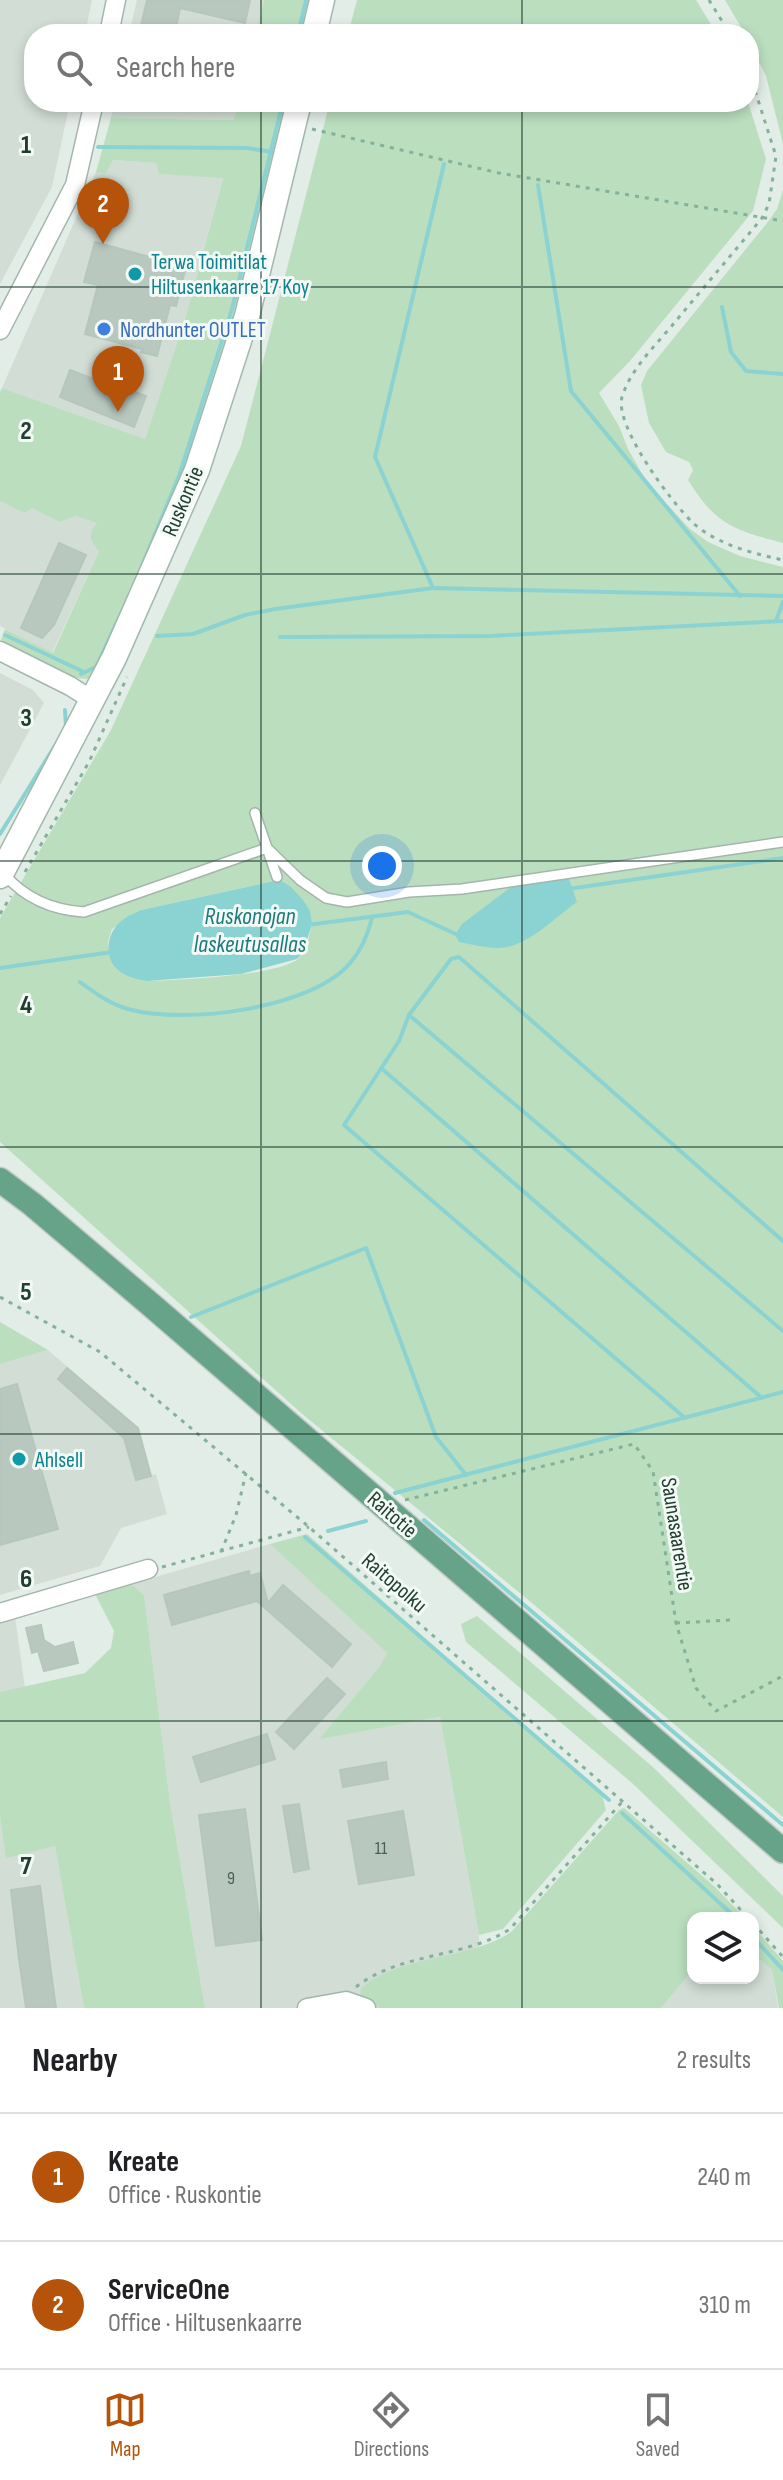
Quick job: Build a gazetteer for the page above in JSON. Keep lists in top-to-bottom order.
{
  "streets": {
    "main road": ["Ruskontie", "Raitotie"],
    "path": ["Saunasaarentie", "Raitopolku"]
  },
  "crossings": [
    ["Raitotie", "Saunasaarentie"]
  ],
  "water": ["Ruskonojan laskeutusallas"],
  "places": ["Terwa Toimitilat Hiltusenkaarre 17 Koy", "Nordhunter OUTLET", "Ahlsell"],
  "house_numbers": ["11", "9"],
  "page": {
    "search": "Search here",
    "pins": ["2", "1"],
    "heading": ["Nearby", "2 results"],
    "list": [
      {
        "mark": "1",
        "name": "Kreate",
        "note": "Office · Ruskontie",
        "value": "240 m"
      },
      {
        "mark": "2",
        "name": "ServiceOne",
        "note": "Office · Hiltusenkaarre",
        "value": "310 m"
      }
    ],
    "nav": ["Map", "Directions", "Saved"]
  },
  "grid": {
    "rows": [
      "1",
      "2",
      "3",
      "4",
      "5",
      "6",
      "7"
    ]
  }
}
